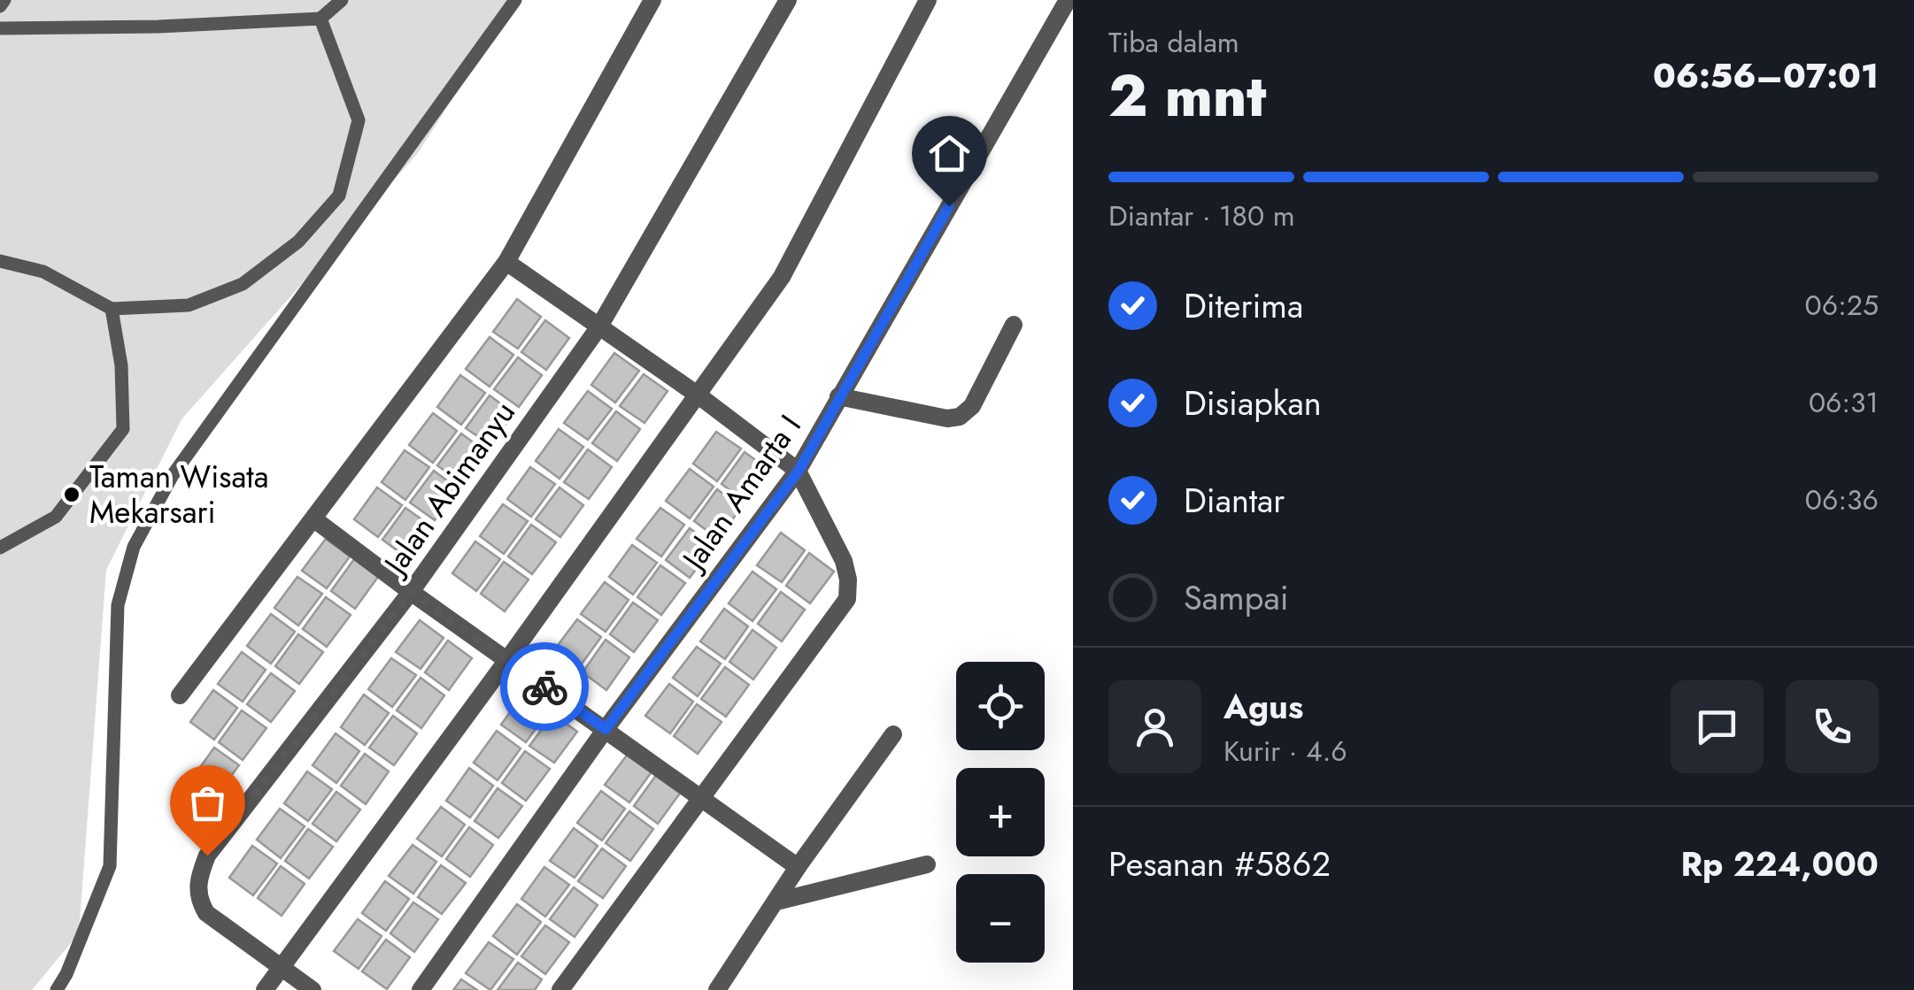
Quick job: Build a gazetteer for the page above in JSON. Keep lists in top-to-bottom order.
{
  "streets": {
    "street": ["Jalan Abimanyu", "Jalan Amarta I"]
  },
  "places": ["Taman Wisata Mekarsari"],
  "page": {
    "heading": ["2 mnt", "Tiba dalam", "06:56–07:01"],
    "panel": [
      "Agus",
      "Kurir · 4.6",
      "Pesanan #5862",
      "Rp 224,000"
    ],
    "bar": "Diantar · 180 m",
    "list": [
      ["Diterima", "06:25"],
      ["Disiapkan", "06:31"],
      ["Diantar", "06:36"],
      "Sampai"
    ],
    "map_buttons": ["+", "−"]
  }
}
